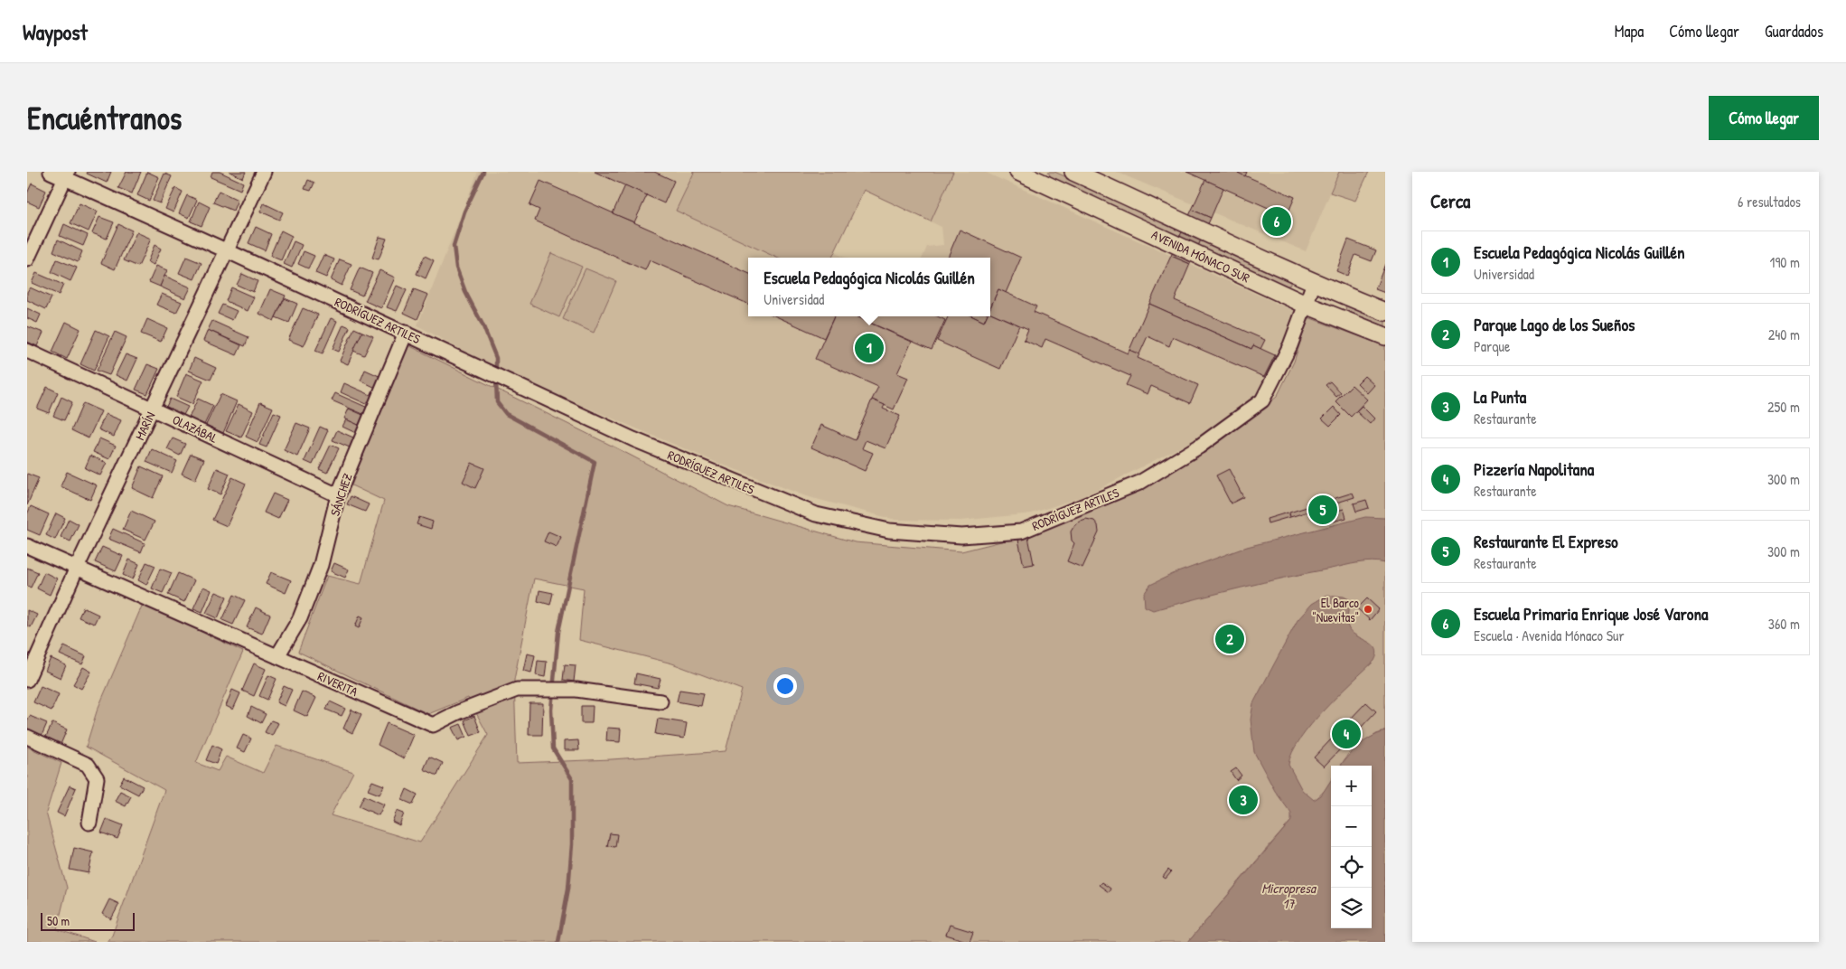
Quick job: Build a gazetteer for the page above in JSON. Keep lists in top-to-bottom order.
{
  "streets": {
    "main road": ["AVENIDA MÓNACO SUR"],
    "street": [
      "RODRÍGUEZ ARTILES",
      "MARÍN",
      "OLAZÁBAL",
      "SÁNCHEZ",
      "RIVERITA"
    ]
  },
  "crossings": [
    ["AVENIDA MÓNACO SUR", "RODRÍGUEZ ARTILES"],
    ["RODRÍGUEZ ARTILES", "MARÍN"],
    ["RODRÍGUEZ ARTILES", "SÁNCHEZ"],
    ["MARÍN", "OLAZÁBAL"],
    ["MARÍN", "RIVERITA"],
    ["OLAZÁBAL", "SÁNCHEZ"],
    ["SÁNCHEZ", "RIVERITA"]
  ],
  "water": ["Micropresa 17"],
  "places": ["El Barco \"Nuevitas\""],
  "scale_bar": "50 m",
  "page": {
    "header": "Waypost",
    "nav": ["Mapa", "Cómo llegar", "Guardados"],
    "buttons": "Cómo llegar",
    "title": "Encuéntranos",
    "heading": ["Cerca", "6 resultados"],
    "pins": [
      "6",
      "1",
      "5",
      "2",
      "4",
      "3"
    ],
    "list": [
      {
        "mark": "1",
        "name": "Escuela Pedagógica Nicolás Guillén",
        "note": "Universidad",
        "value": "190 m"
      },
      {
        "mark": "2",
        "name": "Parque Lago de los Sueños",
        "note": "Parque",
        "value": "240 m"
      },
      {
        "mark": "3",
        "name": "La Punta",
        "note": "Restaurante",
        "value": "250 m"
      },
      {
        "mark": "4",
        "name": "Pizzería Napolitana",
        "note": "Restaurante",
        "value": "300 m"
      },
      {
        "mark": "5",
        "name": "Restaurante El Expreso",
        "note": "Restaurante",
        "value": "300 m"
      },
      {
        "mark": "6",
        "name": "Escuela Primaria Enrique José Varona",
        "note": "Escuela · Avenida Mónaco Sur",
        "value": "360 m"
      }
    ],
    "popup": ["Escuela Pedagógica Nicolás Guillén", "Universidad"],
    "map_buttons": ["+", "−"],
    "scale": "50 m"
  }
}
